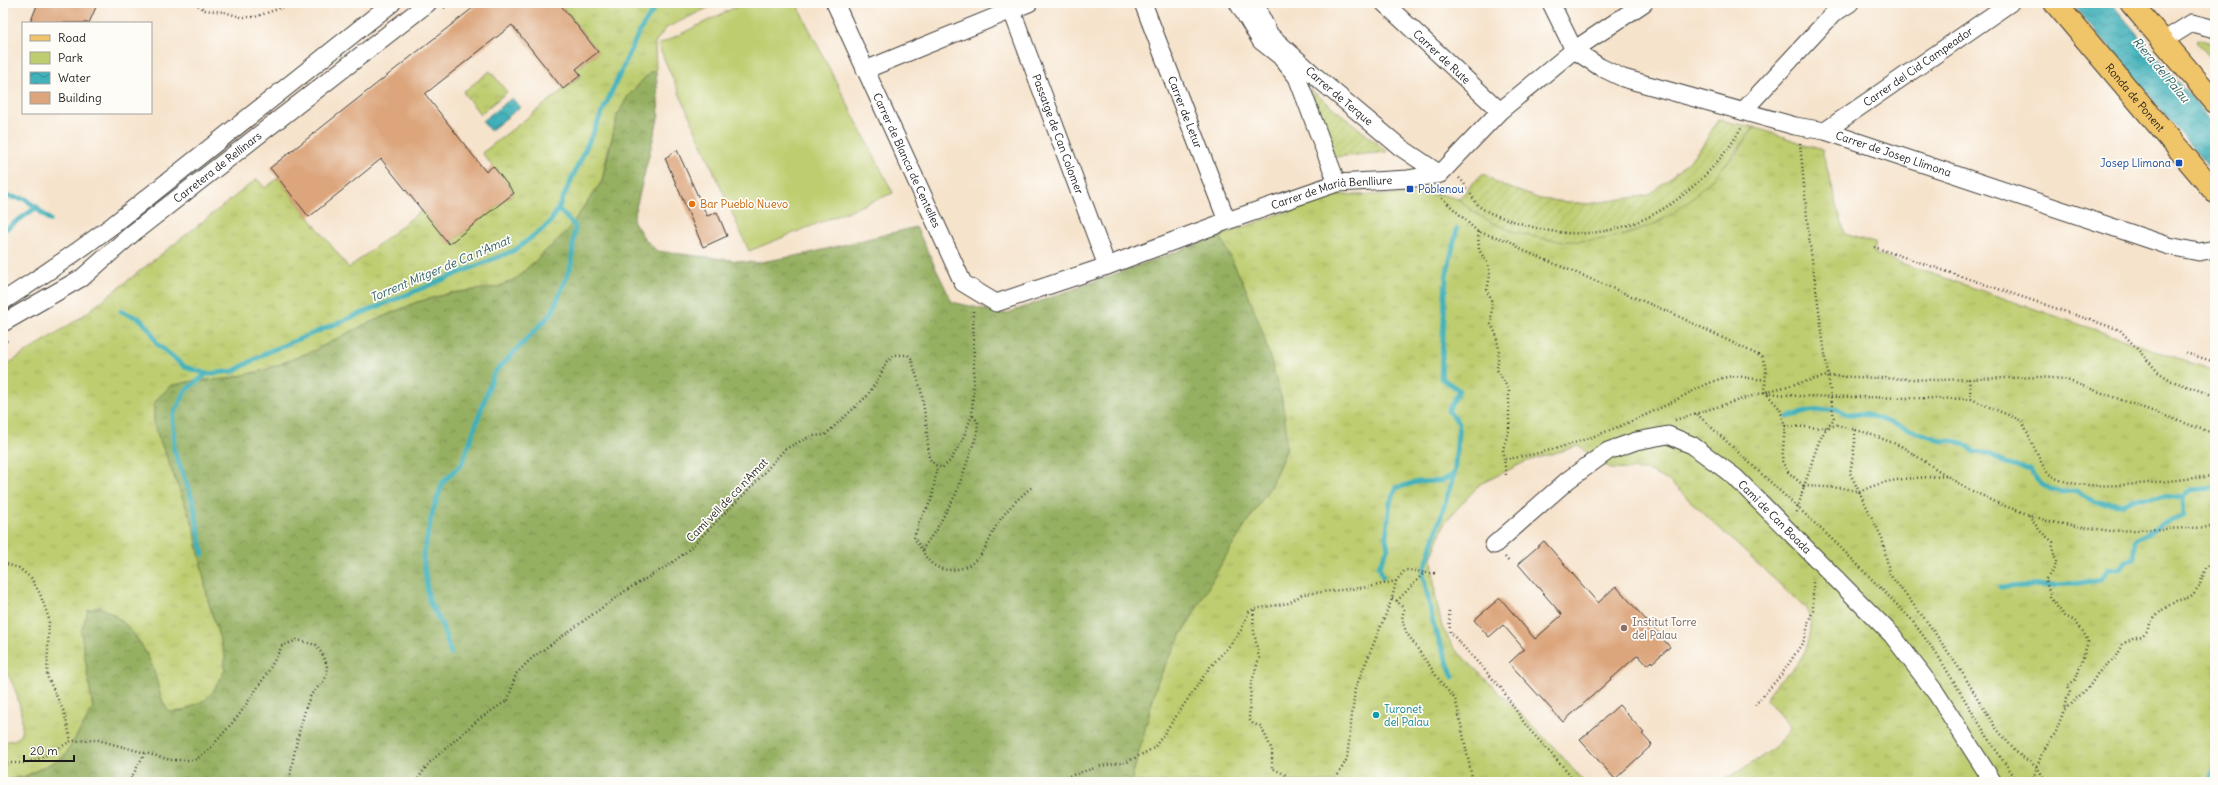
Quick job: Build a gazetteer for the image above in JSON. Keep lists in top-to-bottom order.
{
  "streets": {
    "main road": ["Ronda de Ponent"],
    "street": [
      "Carrer de Rute",
      "Carrer del Cid Campeador",
      "Carrer de Terque",
      "Carrer de Letur",
      "Passatge de Can Colomer",
      "Carrer de Josep Llimona",
      "Carrer de Blanca de Centelles",
      "Carretera de Rellinars",
      "Carrer de Marià Benlliure",
      "Camí de Can Boada"
    ],
    "path": ["Camí vell de ca n'Amat"]
  },
  "crossings": [
    ["Carrer del Cid Campeador", "Carrer de Josep Llimona"],
    ["Carrer de Terque", "Carrer de Marià Benlliure"],
    ["Carrer de Letur", "Carrer de Marià Benlliure"],
    ["Passatge de Can Colomer", "Carrer de Marià Benlliure"],
    ["Carrer de Blanca de Centelles", "Carrer de Marià Benlliure"]
  ],
  "water": ["Riera del Palau", "Torrent Mitger de Ca n'Amat"],
  "places": {
    "transit": ["Josep Llimona", "Poblenou"],
    "other": ["Bar Pueblo Nuevo", "Institut Torre del Palau", "Turonet del Palau"]
  },
  "legend": [
    "Road",
    "Park",
    "Water",
    "Building"
  ],
  "scale_bar": "20 m"
}
